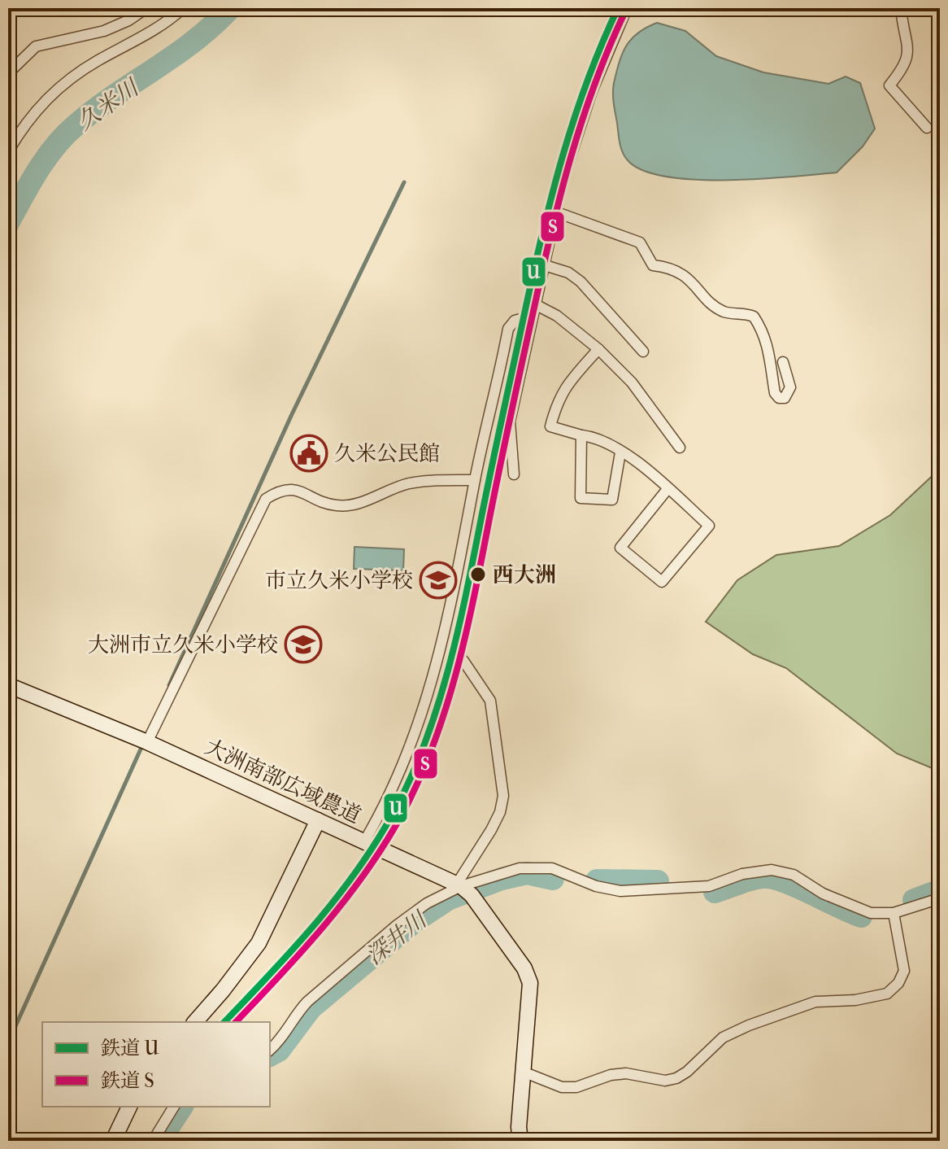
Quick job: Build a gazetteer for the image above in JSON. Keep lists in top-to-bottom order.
{
  "streets": {
    "street": ["大洲南部広域農道"]
  },
  "water": ["久米川", "深井川"],
  "places": {
    "public building": ["久米公民館"],
    "other": ["西大洲"],
    "school or university": ["市立久米小学校", "大洲市立久米小学校"]
  },
  "lines": ["rail line U", "rail line S"],
  "legend": ["鉄道 U", "鉄道 S"]
}
